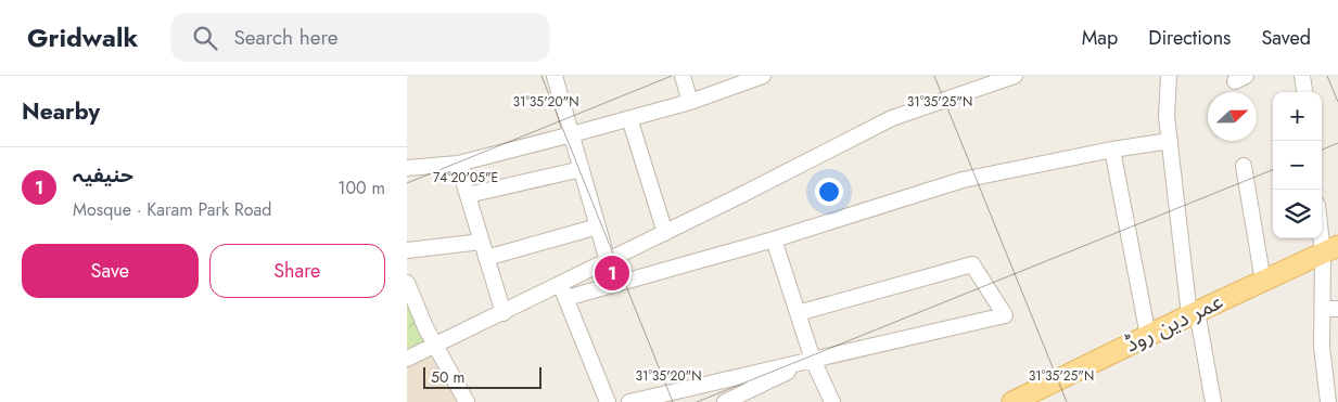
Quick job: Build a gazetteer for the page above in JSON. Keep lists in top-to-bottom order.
{
  "streets": {
    "main road": ["عمر دین روڈ"]
  },
  "scale_bar": "50 m",
  "north": "right",
  "page": {
    "header": "Gridwalk",
    "search": "Search here",
    "nav": ["Map", "Directions", "Saved"],
    "heading": "Nearby",
    "map_buttons": ["+", "−"],
    "list": [
      {
        "mark": "1",
        "name": "حنیفیہ",
        "note": "Mosque · Karam Park Road",
        "value": "100 m"
      }
    ],
    "buttons": ["Save", "Share"],
    "pins": "1",
    "scale": "50 m"
  },
  "coordinates": ["31°35'20\"N", "31°35'25\"N", "74°20'05\"E"]
}
